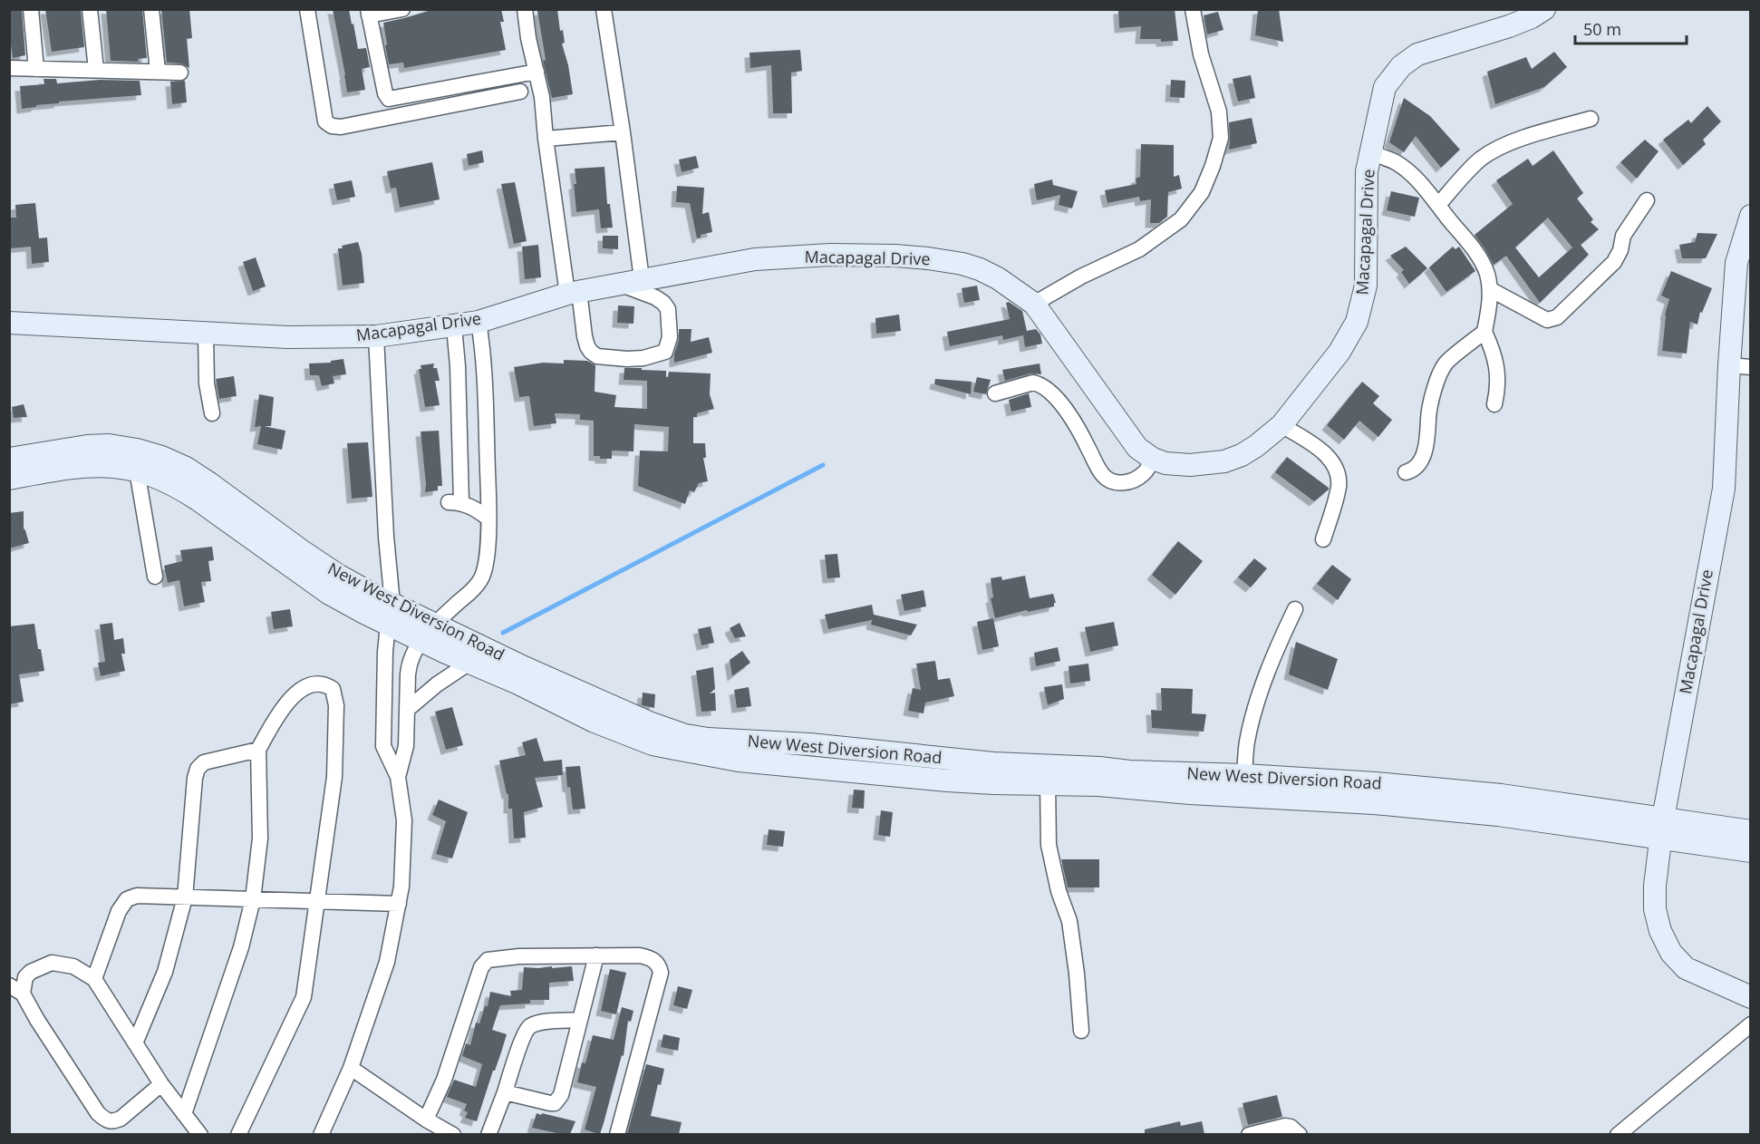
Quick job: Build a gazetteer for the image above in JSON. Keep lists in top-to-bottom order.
{
  "streets": {
    "street": ["Macapagal Drive", "New West Diversion Road"]
  },
  "crossings": [
    ["Macapagal Drive", "New West Diversion Road"]
  ],
  "scale_bar": "50 m"
}
